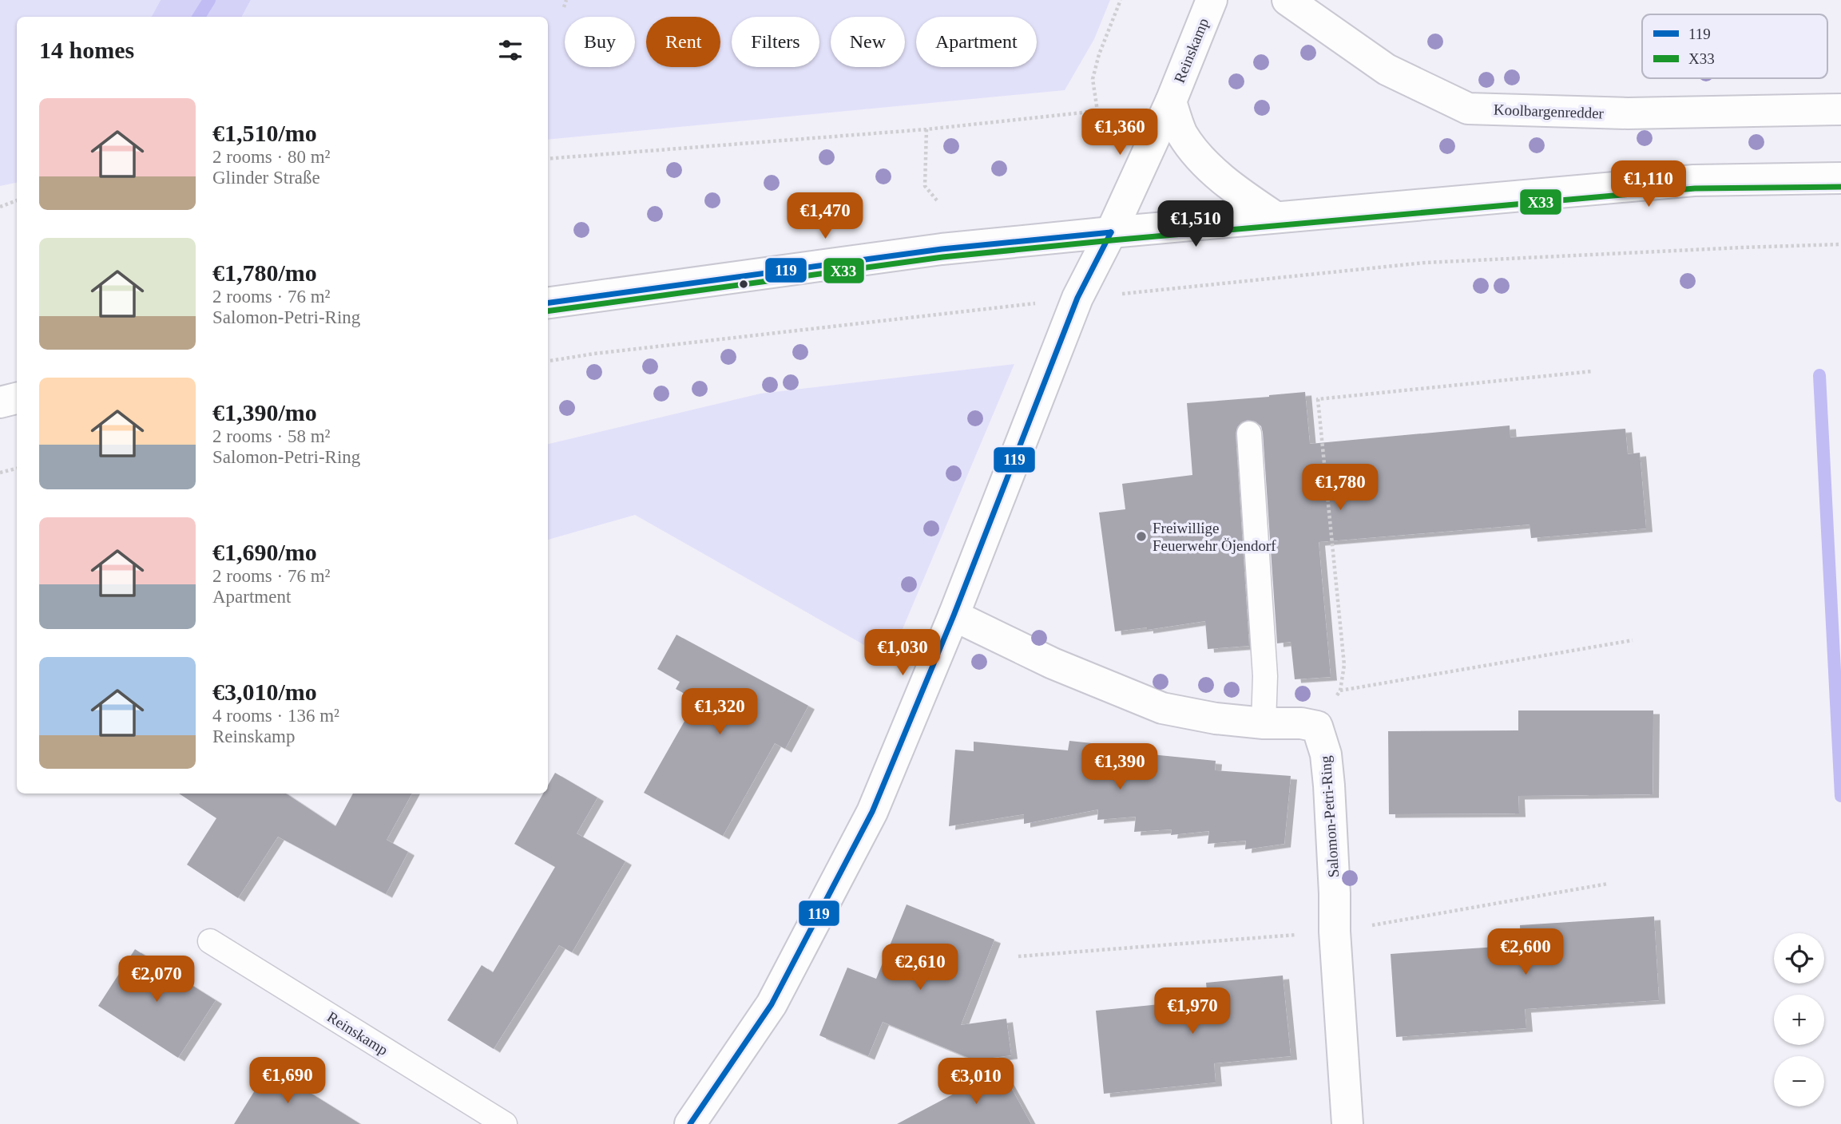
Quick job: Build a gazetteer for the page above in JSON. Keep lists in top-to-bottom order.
{
  "streets": {
    "street": ["Reinskamp", "Koolbargenredder", "Salomon-Petri-Ring"]
  },
  "places": ["Freiwillige Feuerwehr Öjendorf"],
  "lines": ["transit line X33", "transit line 119"],
  "legend": ["119", "X33"],
  "page": {
    "chip": [
      "Buy",
      "Rent",
      "Filters",
      "New",
      "Apartment"
    ],
    "heading": "14 homes",
    "list": [
      {
        "name": "€1,510/mo",
        "note": "2 rooms · 80 m² · Glinder Straße"
      },
      {
        "name": "€1,780/mo",
        "note": "2 rooms · 76 m² · Salomon-Petri-Ring"
      },
      {
        "name": "€1,390/mo",
        "note": "2 rooms · 58 m² · Salomon-Petri-Ring"
      },
      {
        "name": "€1,690/mo",
        "note": "2 rooms · 76 m² · Apartment"
      },
      {
        "name": "€3,010/mo",
        "note": "4 rooms · 136 m² · Reinskamp"
      }
    ],
    "price": [
      "€1,360",
      "€1,110",
      "€1,470",
      "€1,510",
      "€1,780",
      "€1,030",
      "€1,320",
      "€1,390",
      "€2,600",
      "€2,610",
      "€2,070",
      "€1,970",
      "€1,690",
      "€3,010"
    ],
    "map_buttons": ["+", "−"]
  }
}
